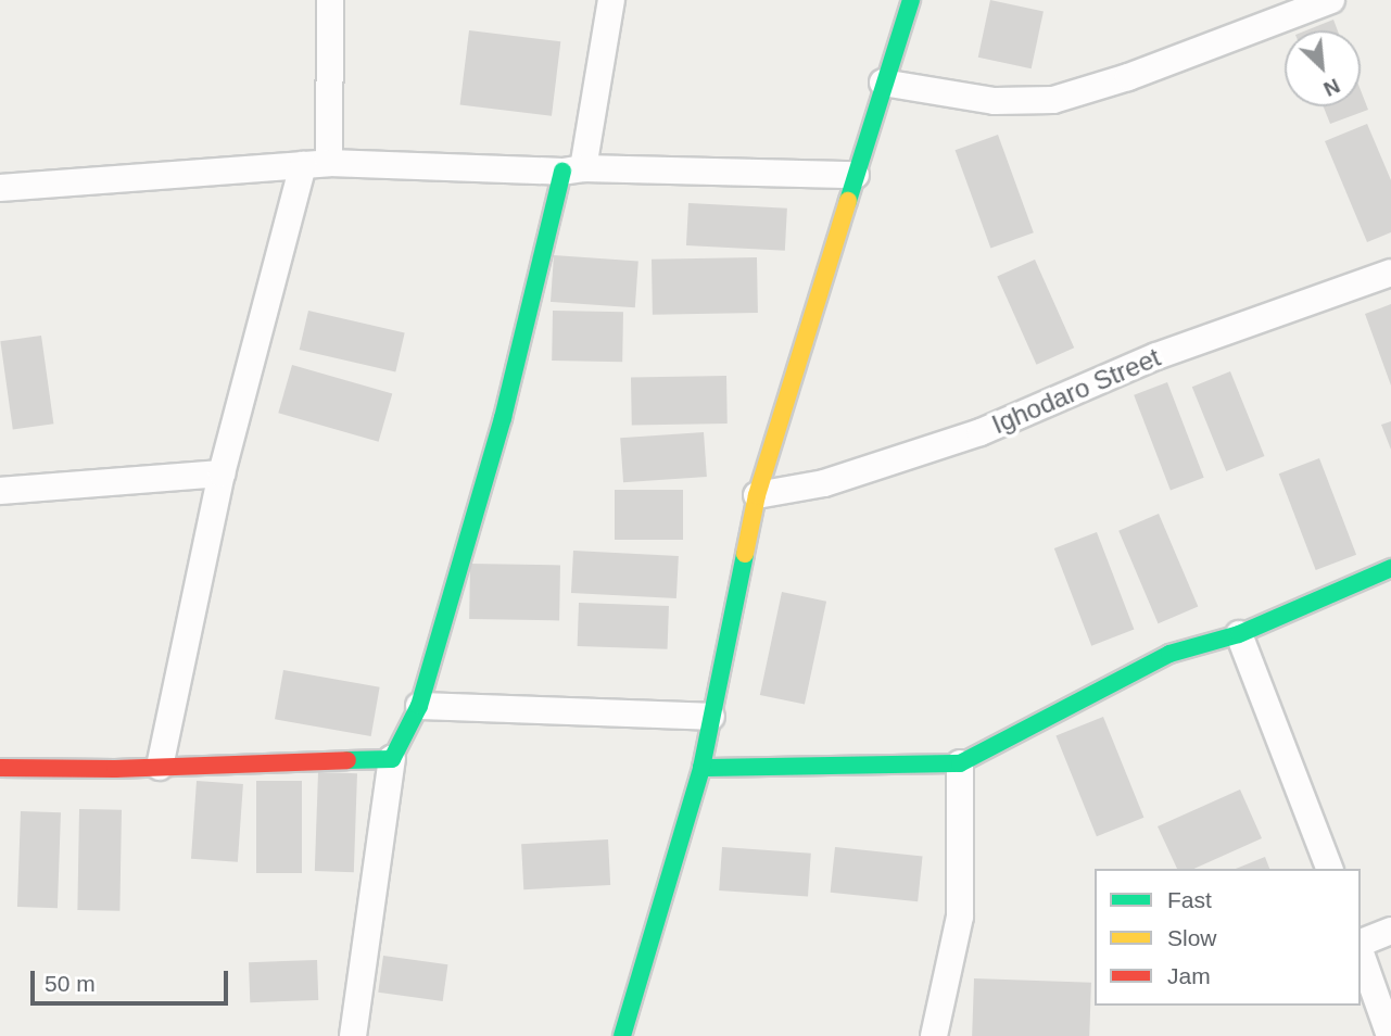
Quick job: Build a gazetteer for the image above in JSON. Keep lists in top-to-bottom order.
{
  "streets": {
    "street": ["Ighodaro Street"]
  },
  "legend": ["Fast", "Slow", "Jam"],
  "scale_bar": "50 m",
  "north": "bottom right"
}
